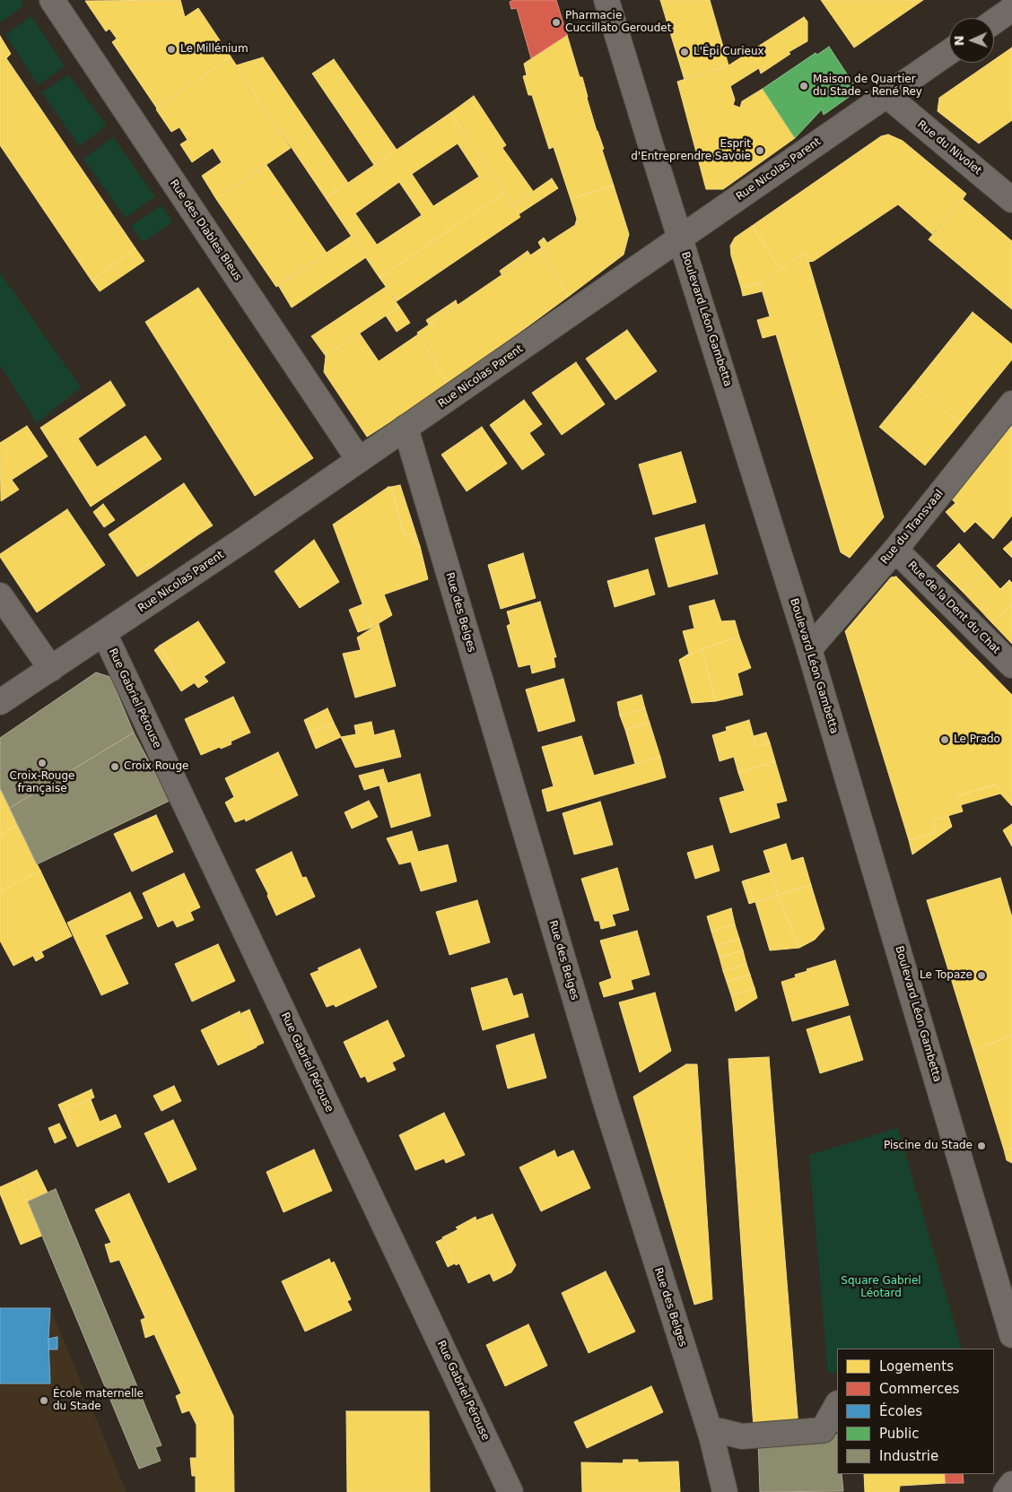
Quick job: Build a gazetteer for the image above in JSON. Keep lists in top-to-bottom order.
{
  "streets": {
    "street": [
      "Rue du Nivolet",
      "Rue Nicolas Parent",
      "Rue des Diables Bleus",
      "Boulevard Léon Gambetta",
      "Rue du Transvaal",
      "Rue de la Dent du Chat",
      "Rue des Belges",
      "Rue Gabriel Pérouse"
    ]
  },
  "crossings": [
    ["Rue du Nivolet", "Rue Nicolas Parent"],
    ["Rue Nicolas Parent", "Rue des Diables Bleus"],
    ["Rue Nicolas Parent", "Boulevard Léon Gambetta"],
    ["Rue Nicolas Parent", "Rue des Belges"],
    ["Rue Nicolas Parent", "Rue Gabriel Pérouse"],
    ["Boulevard Léon Gambetta", "Rue du Transvaal"],
    ["Rue du Transvaal", "Rue de la Dent du Chat"]
  ],
  "parks": ["Square Gabriel Léotard"],
  "places": [
    "Pharmacie Cuccillato Geroudet",
    "Le Millénium",
    "L'Épi Curieux",
    "Maison de Quartier du Stade - René Rey",
    "Esprit d'Entreprendre Savoie",
    "Le Prado",
    "Croix-Rouge française",
    "Croix Rouge",
    "Le Topaze",
    "Piscine du Stade",
    "École maternelle du Stade"
  ],
  "legend": [
    "Logements",
    "Commerces",
    "Écoles",
    "Public",
    "Industrie"
  ],
  "north": "left"
}
